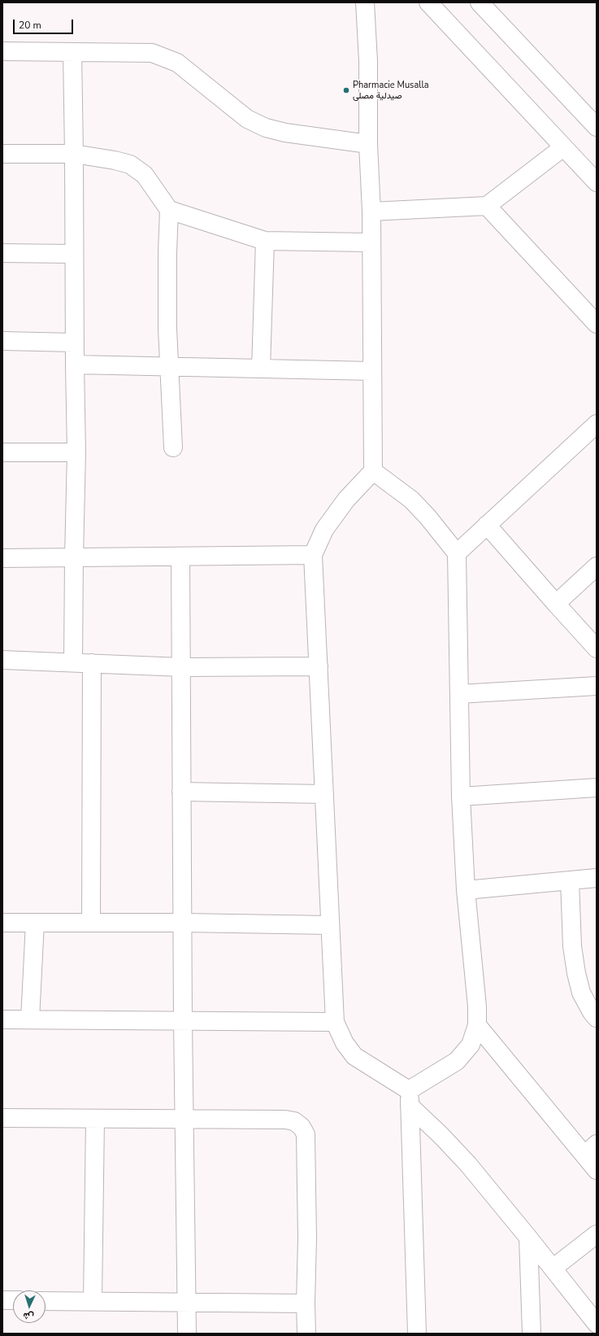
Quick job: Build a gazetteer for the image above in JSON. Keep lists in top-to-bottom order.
{
  "places": ["Pharmacie Musalla صيدلية مصلى"],
  "scale_bar": "20 m",
  "north": "bottom"
}
